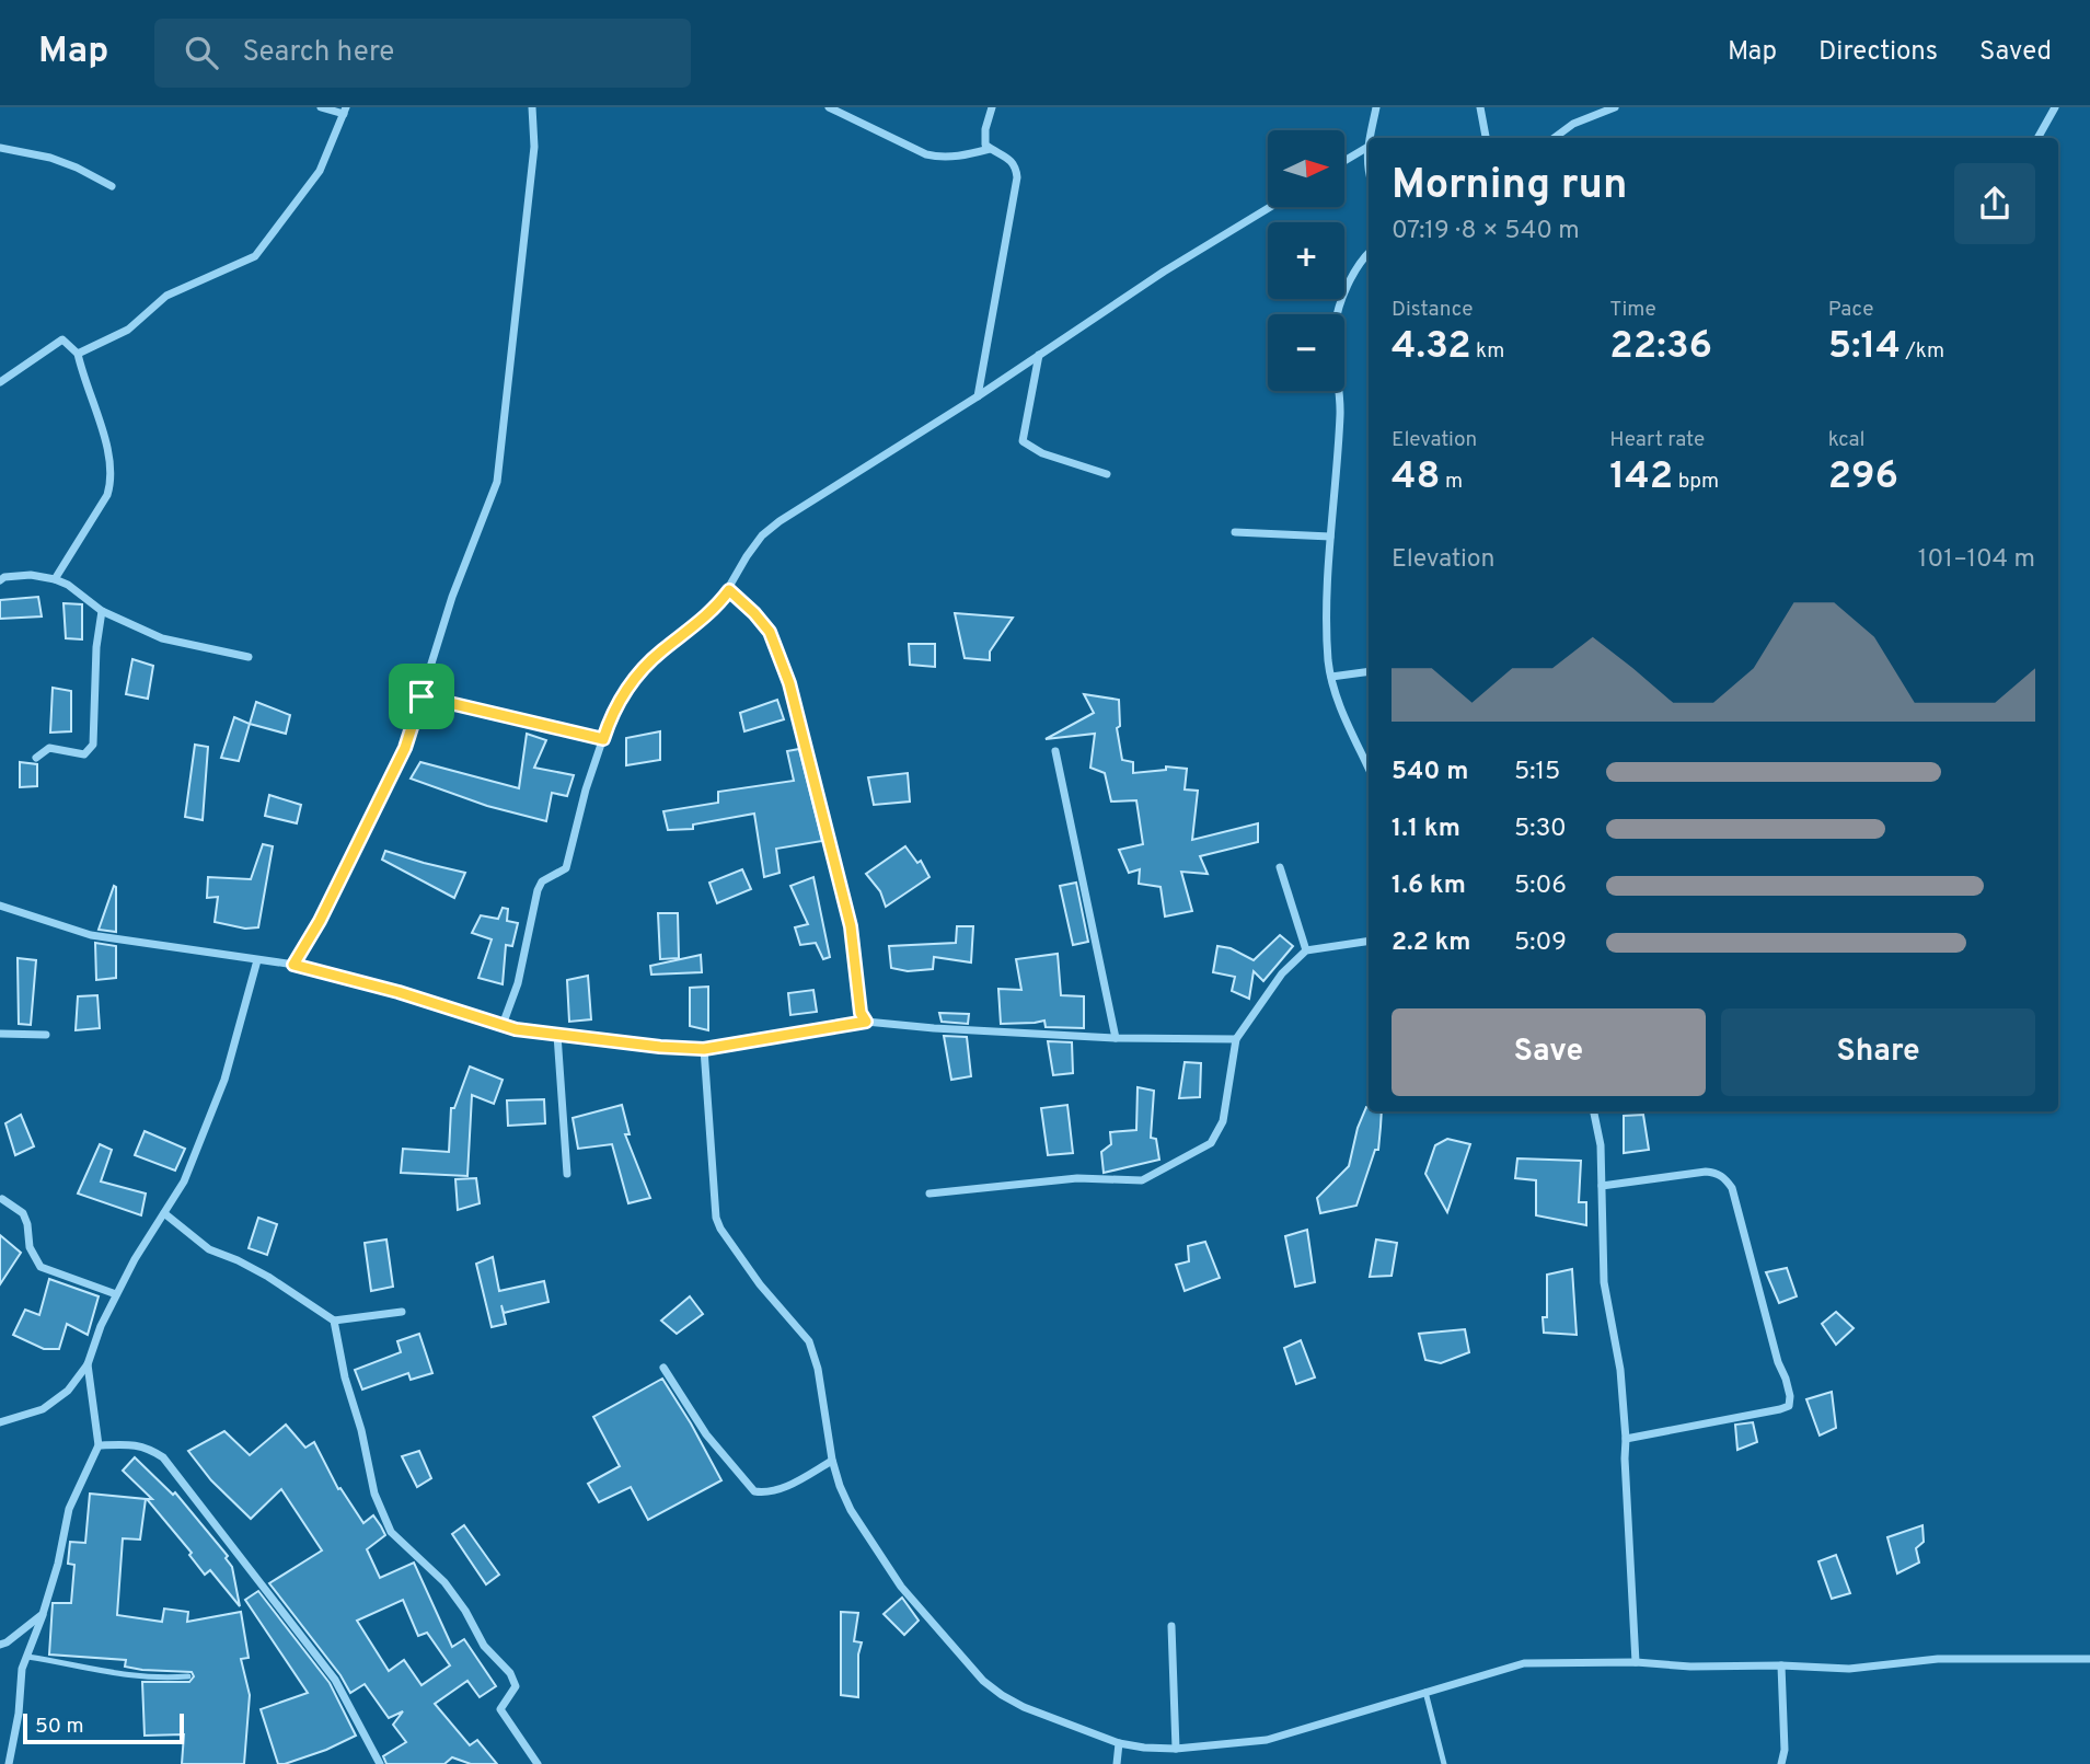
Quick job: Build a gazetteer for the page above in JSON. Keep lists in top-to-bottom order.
{
  "scale_bar": "50 m",
  "north": "right",
  "page": {
    "header": "Map",
    "search": "Search here",
    "nav": ["Map", "Directions", "Saved"],
    "map_buttons": ["+", "−"],
    "heading": ["Morning run", "07:19 · 8 × 540 m"],
    "stats": [
      ["Distance", "4.32 km"],
      ["Time", "22:36"],
      ["Pace", "5:14 /km"],
      ["Elevation", "48 m"],
      ["Heart rate", "142 bpm"],
      ["kcal", "296"]
    ],
    "chart": ["Elevation", "101–104 m"],
    "list": [
      {
        "name": "540 m",
        "note": "5:15"
      },
      {
        "name": "1.1 km",
        "note": "5:30"
      },
      {
        "name": "1.6 km",
        "note": "5:06"
      },
      {
        "name": "2.2 km",
        "note": "5:09"
      }
    ],
    "buttons": ["Save", "Share"],
    "scale": "50 m"
  }
}
